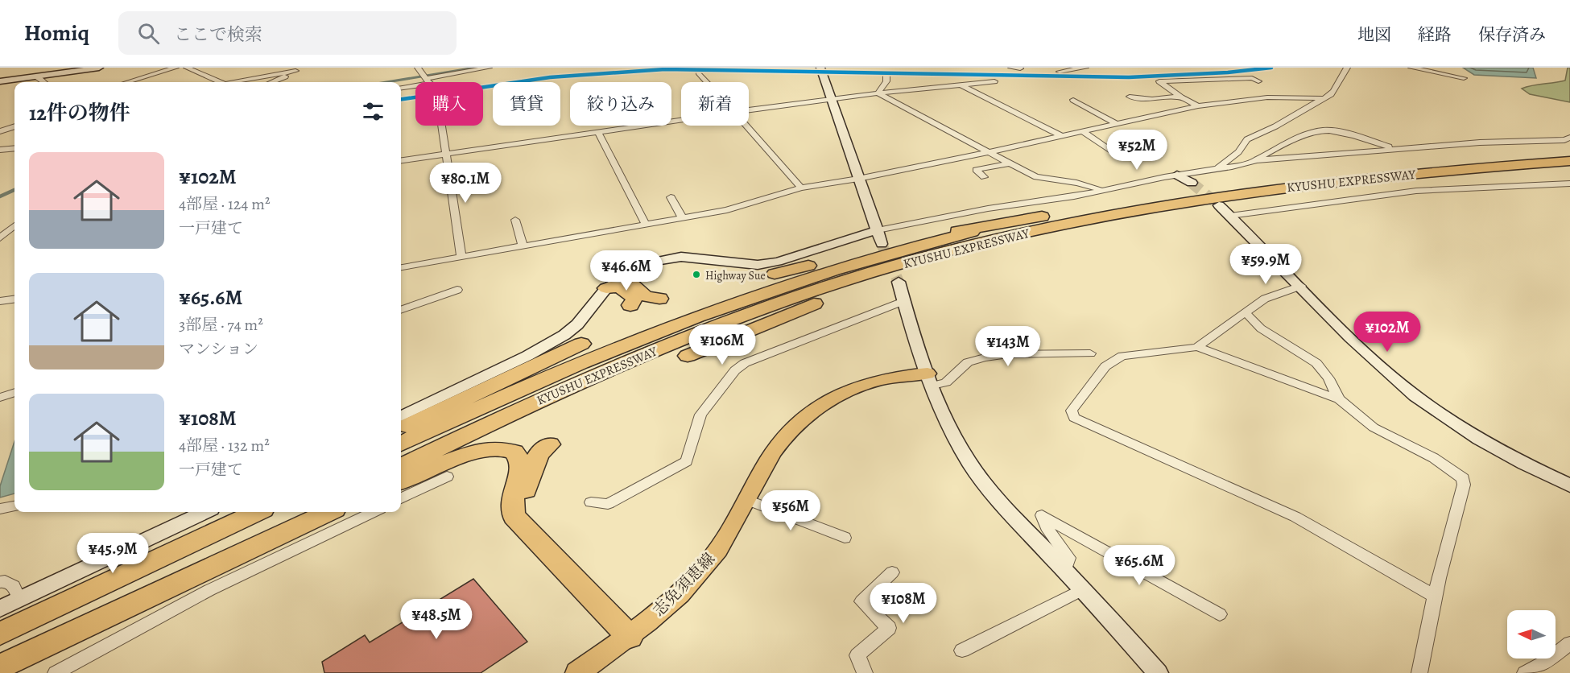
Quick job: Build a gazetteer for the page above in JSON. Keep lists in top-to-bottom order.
{
  "streets": {
    "highway": ["KYUSHU EXPRESSWAY"],
    "main road": ["志免須恵線"]
  },
  "places": ["Highway Sue"],
  "north": "left",
  "page": {
    "header": "Homiq",
    "search": "ここで検索",
    "nav": ["地図", "経路", "保存済み"],
    "chip": [
      "購入",
      "賃貸",
      "絞り込み",
      "新着"
    ],
    "heading": "12件の物件",
    "price": [
      "¥52M",
      "¥80.1M",
      "¥59.9M",
      "¥46.6M",
      "¥102M",
      "¥106M",
      "¥143M",
      "¥56M",
      "¥45.9M",
      "¥65.6M",
      "¥108M",
      "¥48.5M"
    ],
    "list": [
      {
        "name": "¥102M",
        "note": "4部屋 · 124 m² · 一戸建て"
      },
      {
        "name": "¥65.6M",
        "note": "3部屋 · 74 m² · マンション"
      },
      {
        "name": "¥108M",
        "note": "4部屋 · 132 m² · 一戸建て"
      }
    ]
  }
}
